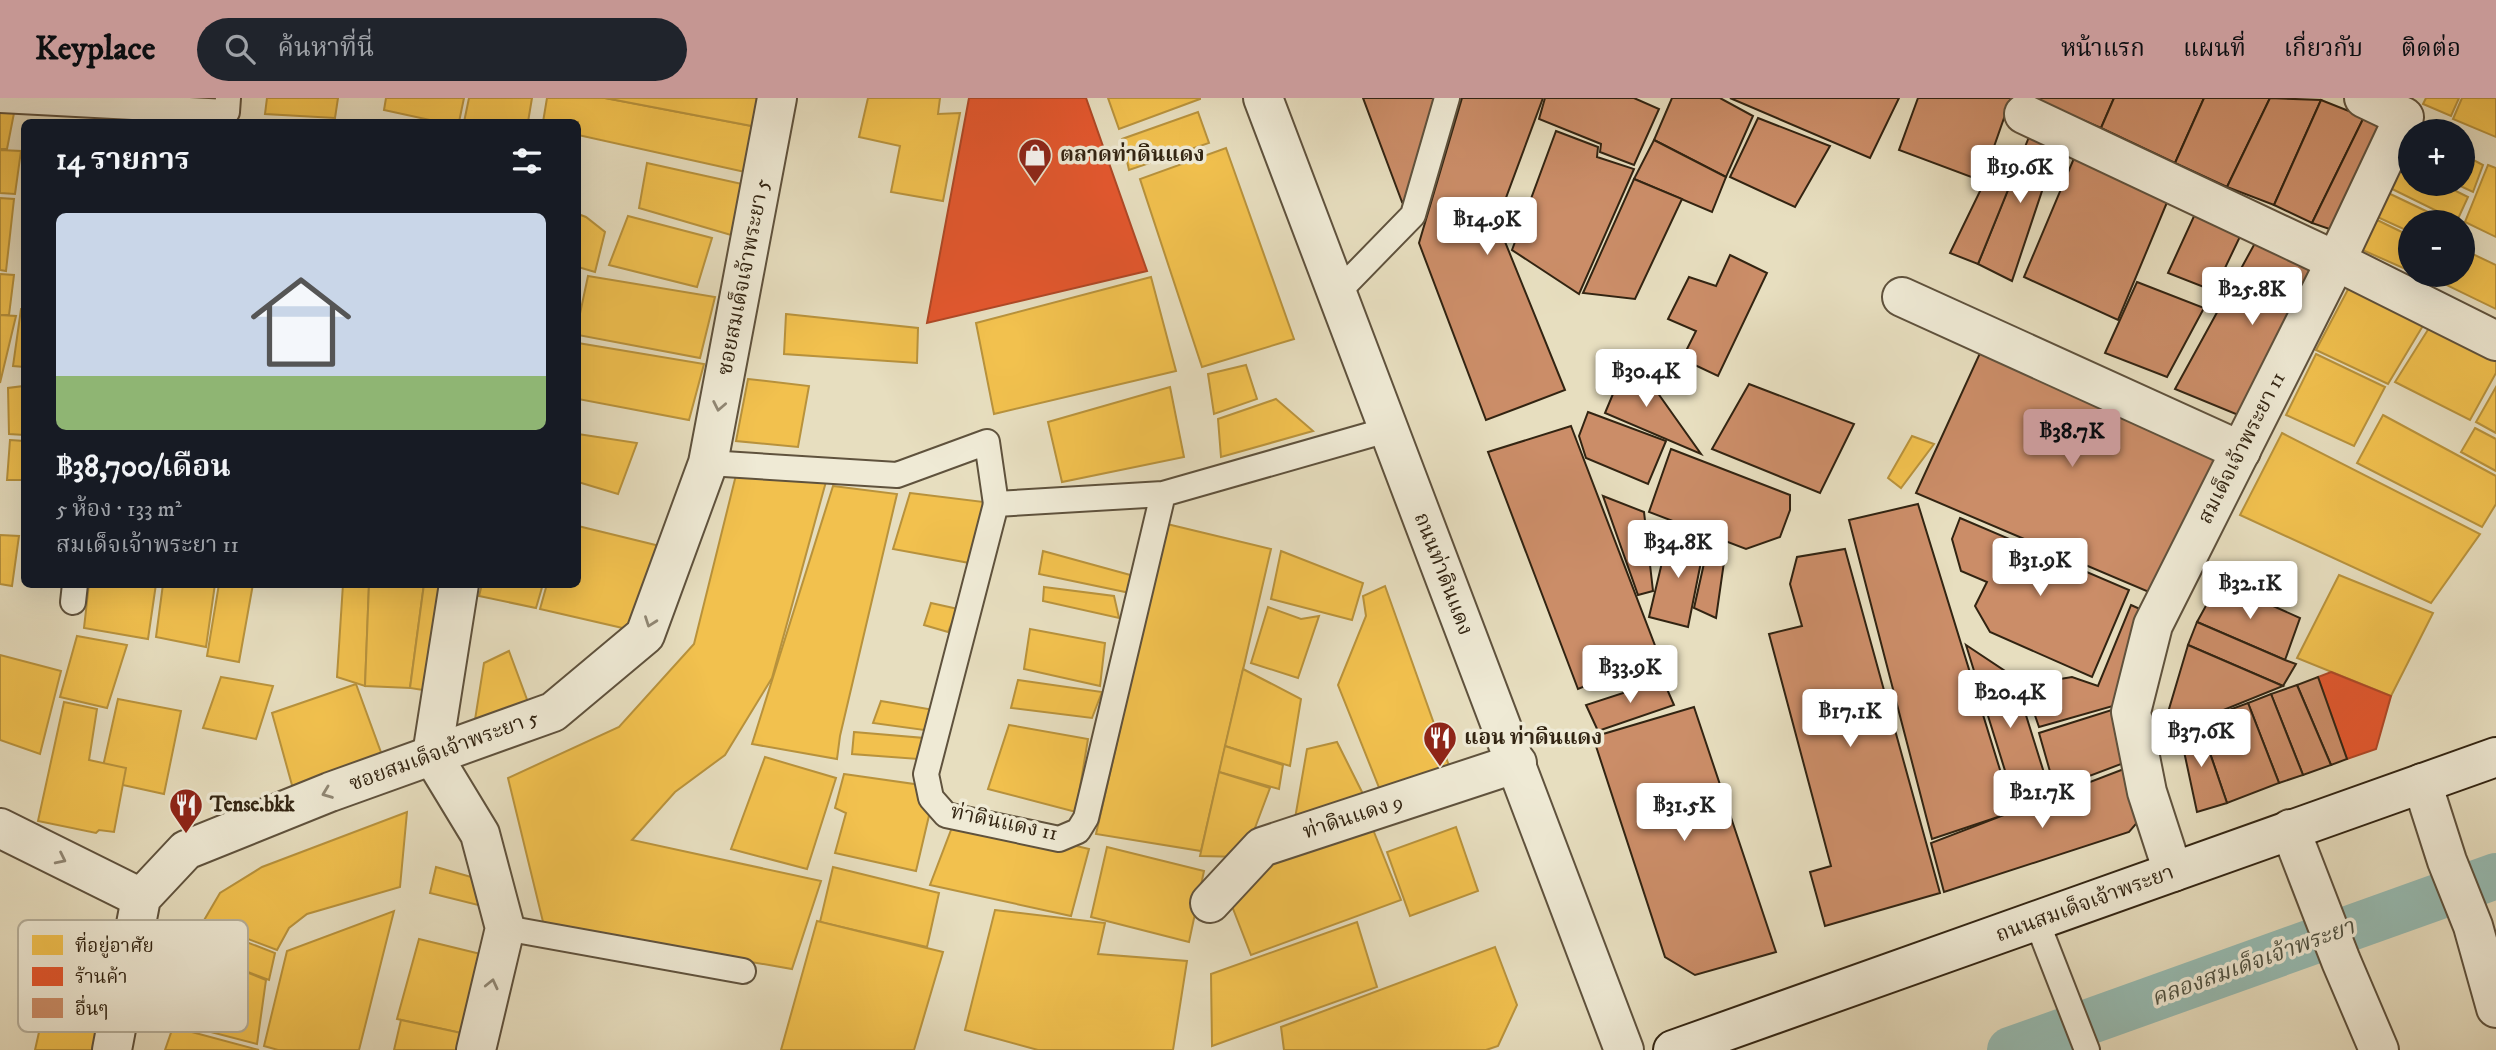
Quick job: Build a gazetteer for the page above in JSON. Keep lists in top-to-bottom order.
{
  "streets": {
    "street": [
      "ซอยสมเด็จเจ้าพระยา 5",
      "สมเด็จเจ้าพระยา 11",
      "ถนนท่าดินแดง",
      "ท่าดินแดง 9",
      "ถนนสมเด็จเจ้าพระยา"
    ],
    "lane": ["ท่าดินแดง 11"]
  },
  "crossings": [
    ["สมเด็จเจ้าพระยา 11", "ถนนสมเด็จเจ้าพระยา"],
    ["ถนนท่าดินแดง", "ท่าดินแดง 9"]
  ],
  "one_way": ["ซอยสมเด็จเจ้าพระยา 5"],
  "water": ["คลองสมเด็จเจ้าพระยา"],
  "places": {
    "shop": ["ตลาดท่าดินแดง"],
    "restaurant": ["แอน ท่าดินแดง", "Tense.bkk"]
  },
  "legend": ["ที่อยู่อาศัย", "ร้านค้า", "อื่นๆ"],
  "page": {
    "header": "Keyplace",
    "search": "ค้นหาที่นี่",
    "nav": [
      "หน้าแรก",
      "แผนที่",
      "เกี่ยวกับ",
      "ติดต่อ"
    ],
    "map_buttons": ["+", "−"],
    "heading": "14 รายการ",
    "price": [
      "฿19.6K",
      "฿14.9K",
      "฿25.8K",
      "฿30.4K",
      "฿38.7K",
      "฿34.8K",
      "฿31.9K",
      "฿32.1K",
      "฿33.9K",
      "฿20.4K",
      "฿17.1K",
      "฿37.6K",
      "฿21.7K",
      "฿31.5K"
    ],
    "list": [
      {
        "name": "฿38,700/เดือน",
        "note": "5 ห้อง · 133 m² · สมเด็จเจ้าพระยา 11"
      }
    ]
  }
}
